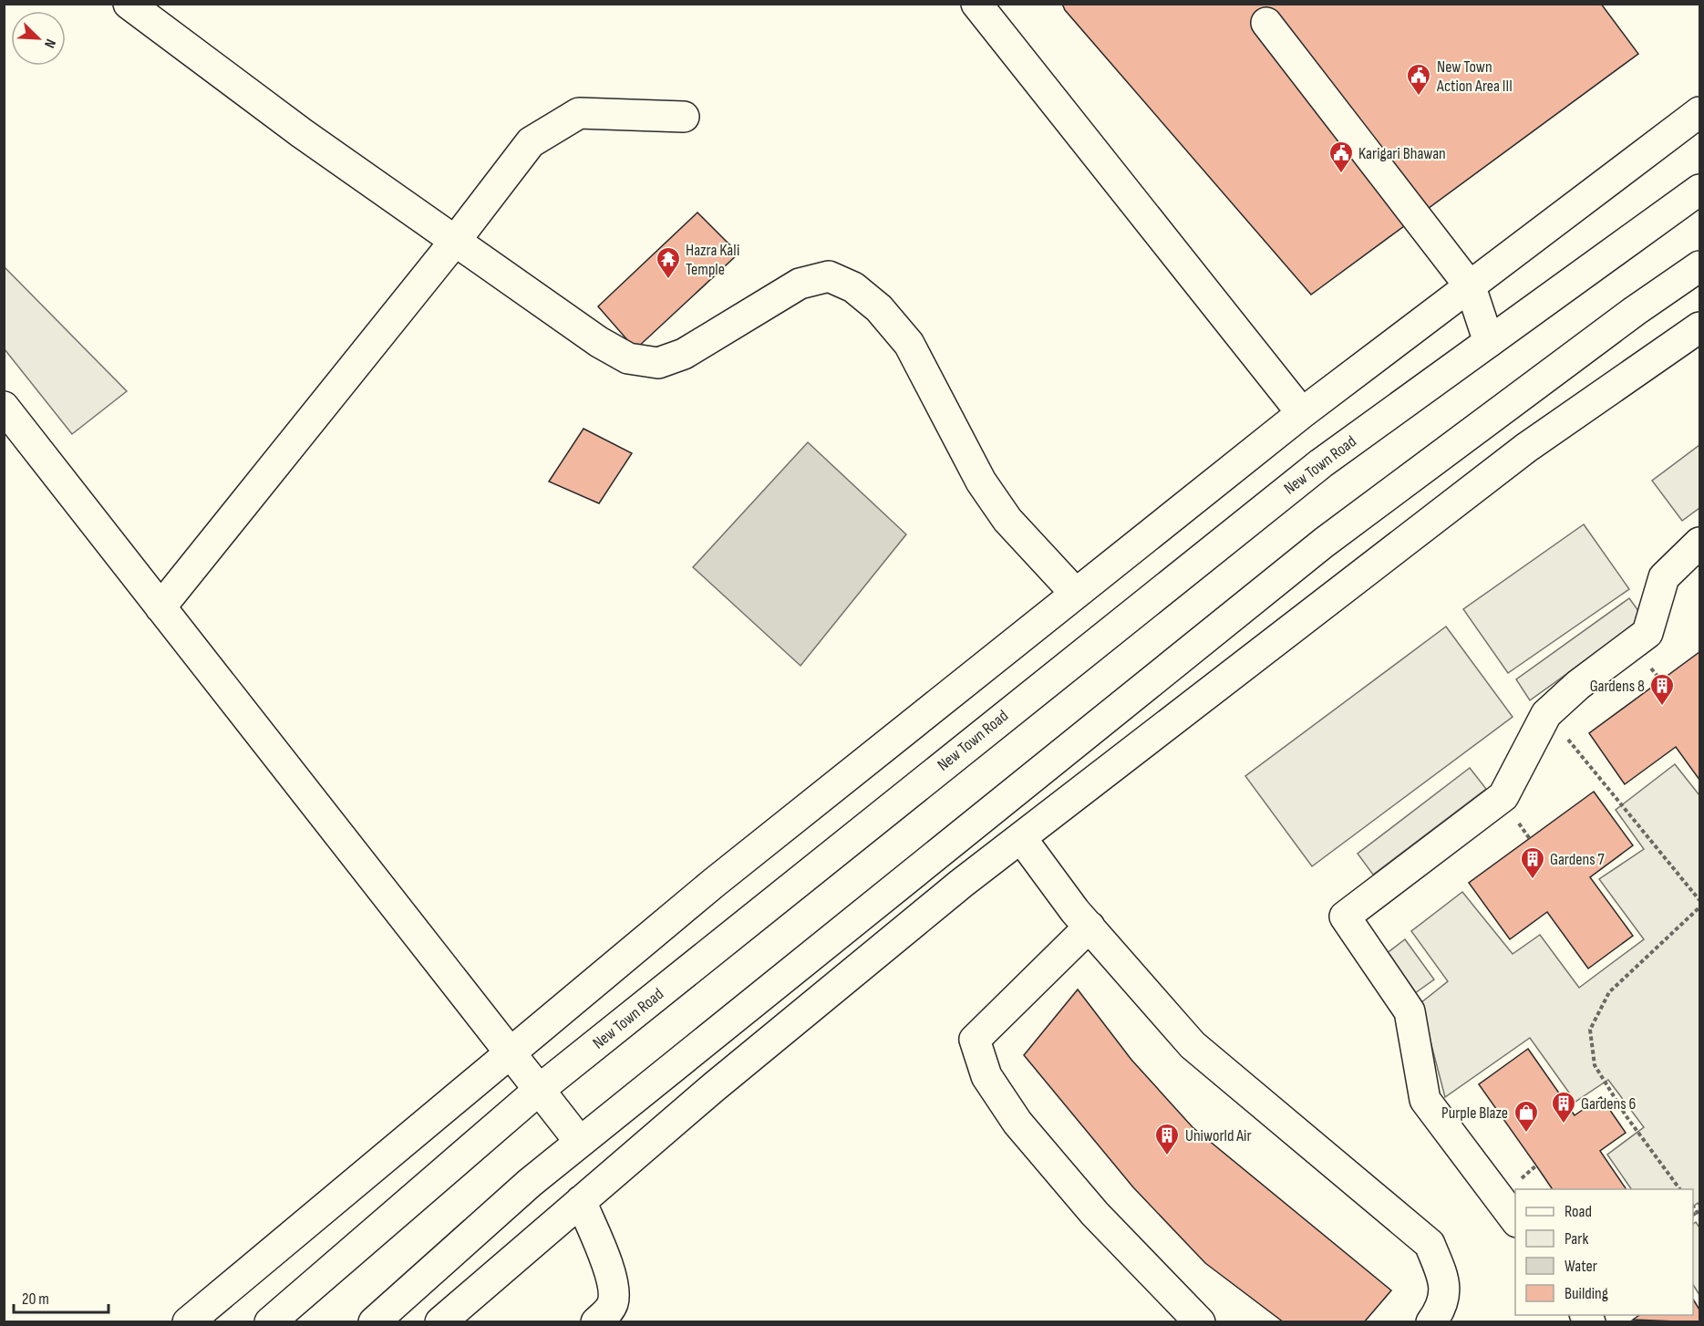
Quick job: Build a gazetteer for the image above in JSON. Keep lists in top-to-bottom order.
{
  "streets": {
    "street": ["New Town Road"]
  },
  "places": {
    "public building": ["New Town Action Area III", "Karigari Bhawan"],
    "temple": ["Hazra Kali Temple"],
    "building": [
      "Gardens 8",
      "Gardens 7",
      "Gardens 6",
      "Uniworld Air"
    ],
    "shop": ["Purple Blaze"]
  },
  "legend": [
    "Road",
    "Park",
    "Water",
    "Building"
  ],
  "scale_bar": "20 m",
  "north": "bottom right"
}
